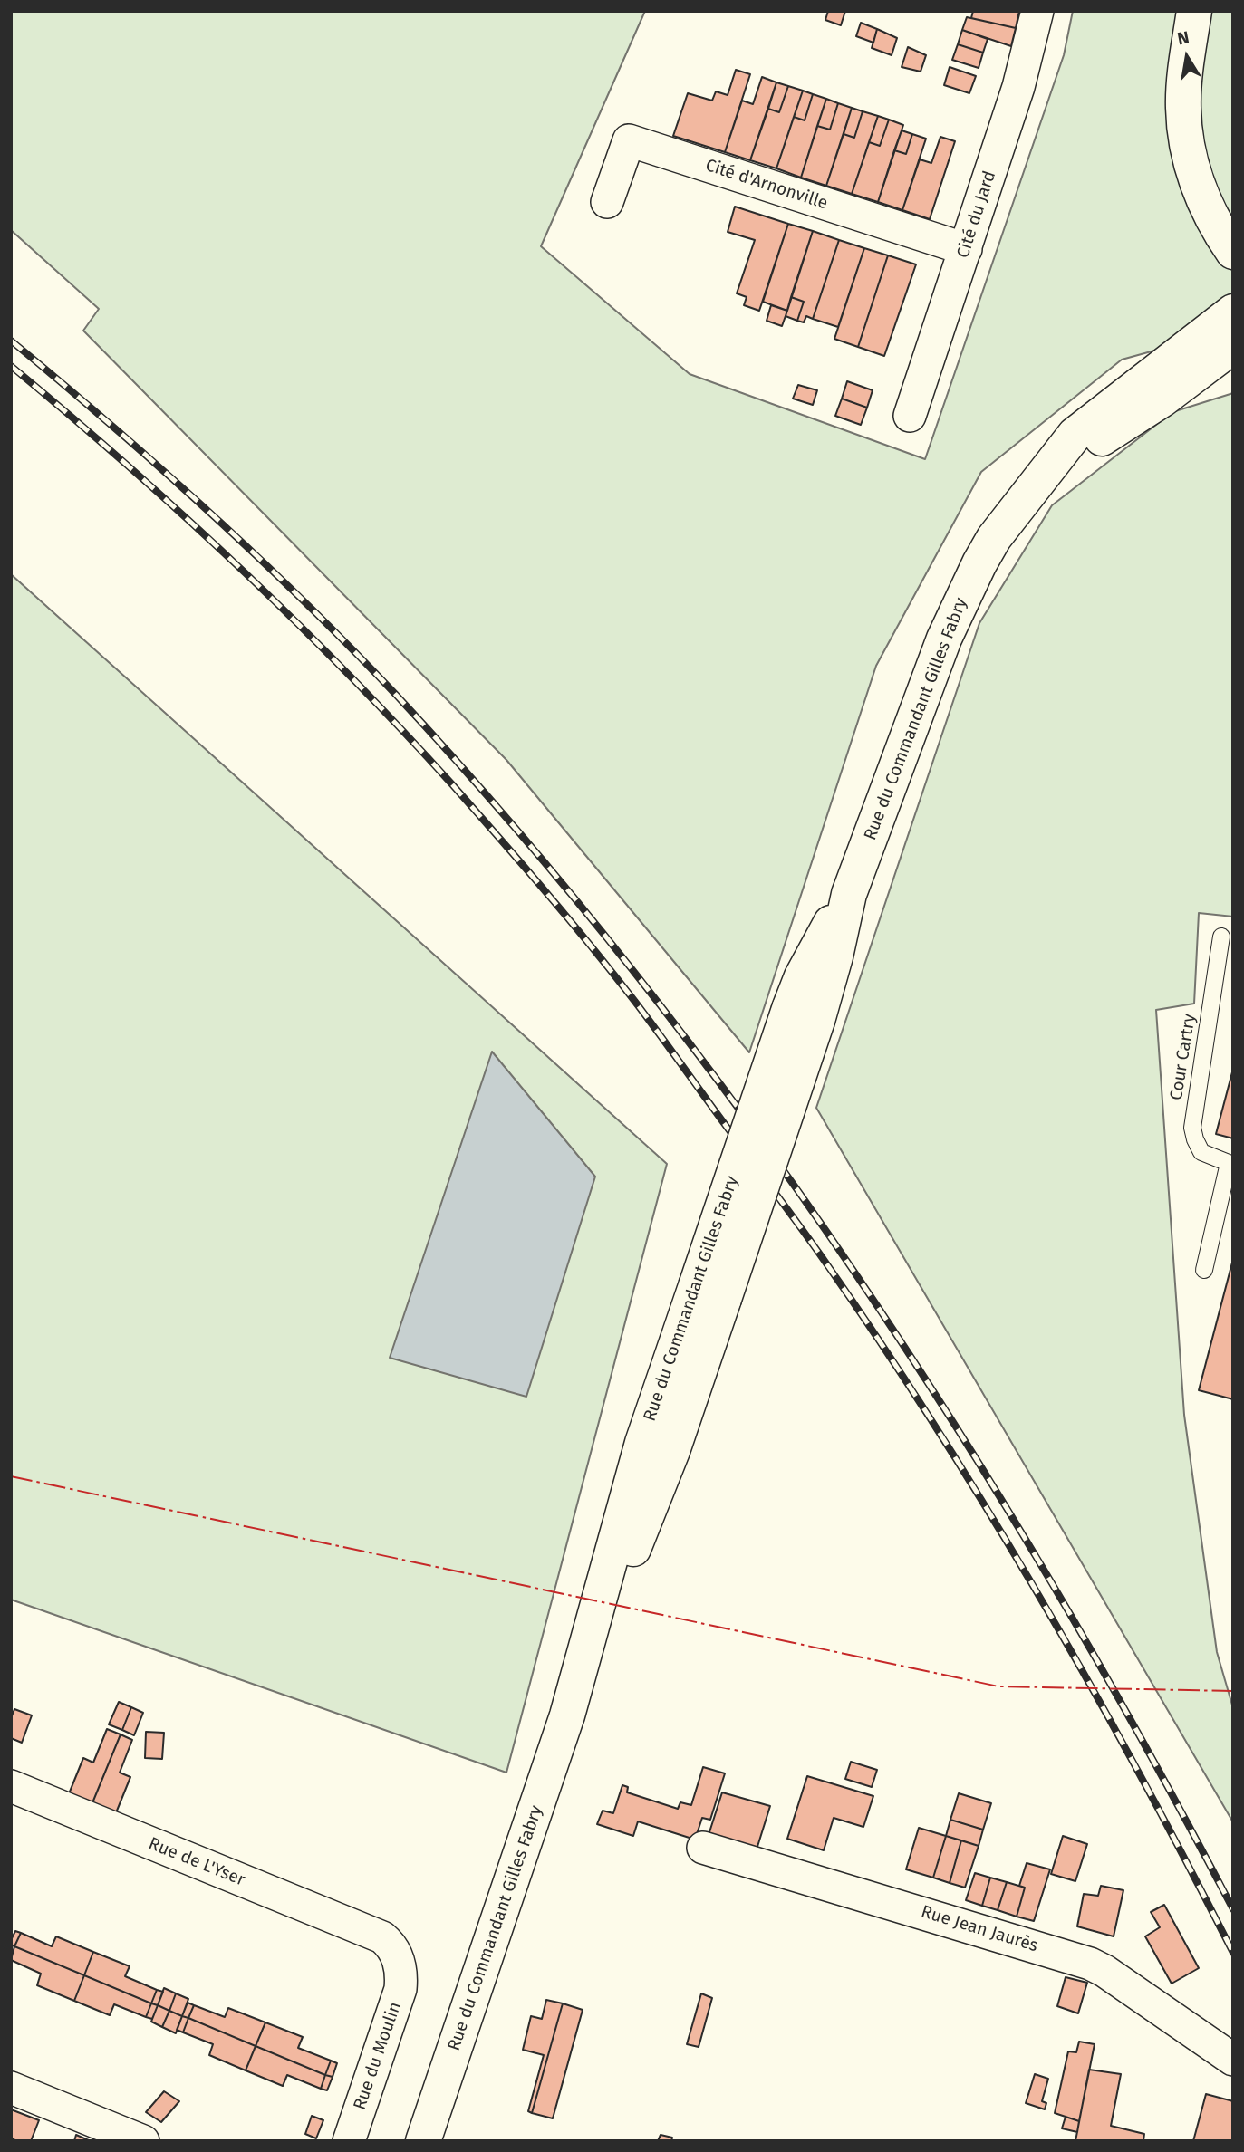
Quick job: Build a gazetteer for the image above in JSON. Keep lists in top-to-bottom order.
{
  "streets": {
    "street": [
      "Cité d'Arnonville",
      "Cité du Jard",
      "Rue du Commandant Gilles Fabry",
      "Rue de L'Yser",
      "Rue Jean Jaurès",
      "Rue du Moulin"
    ],
    "lane": ["Cour Cartry"]
  },
  "crossings": [
    ["Cité d'Arnonville", "Cité du Jard"],
    ["Rue de L'Yser", "Rue du Moulin"]
  ],
  "north": "top"
}
